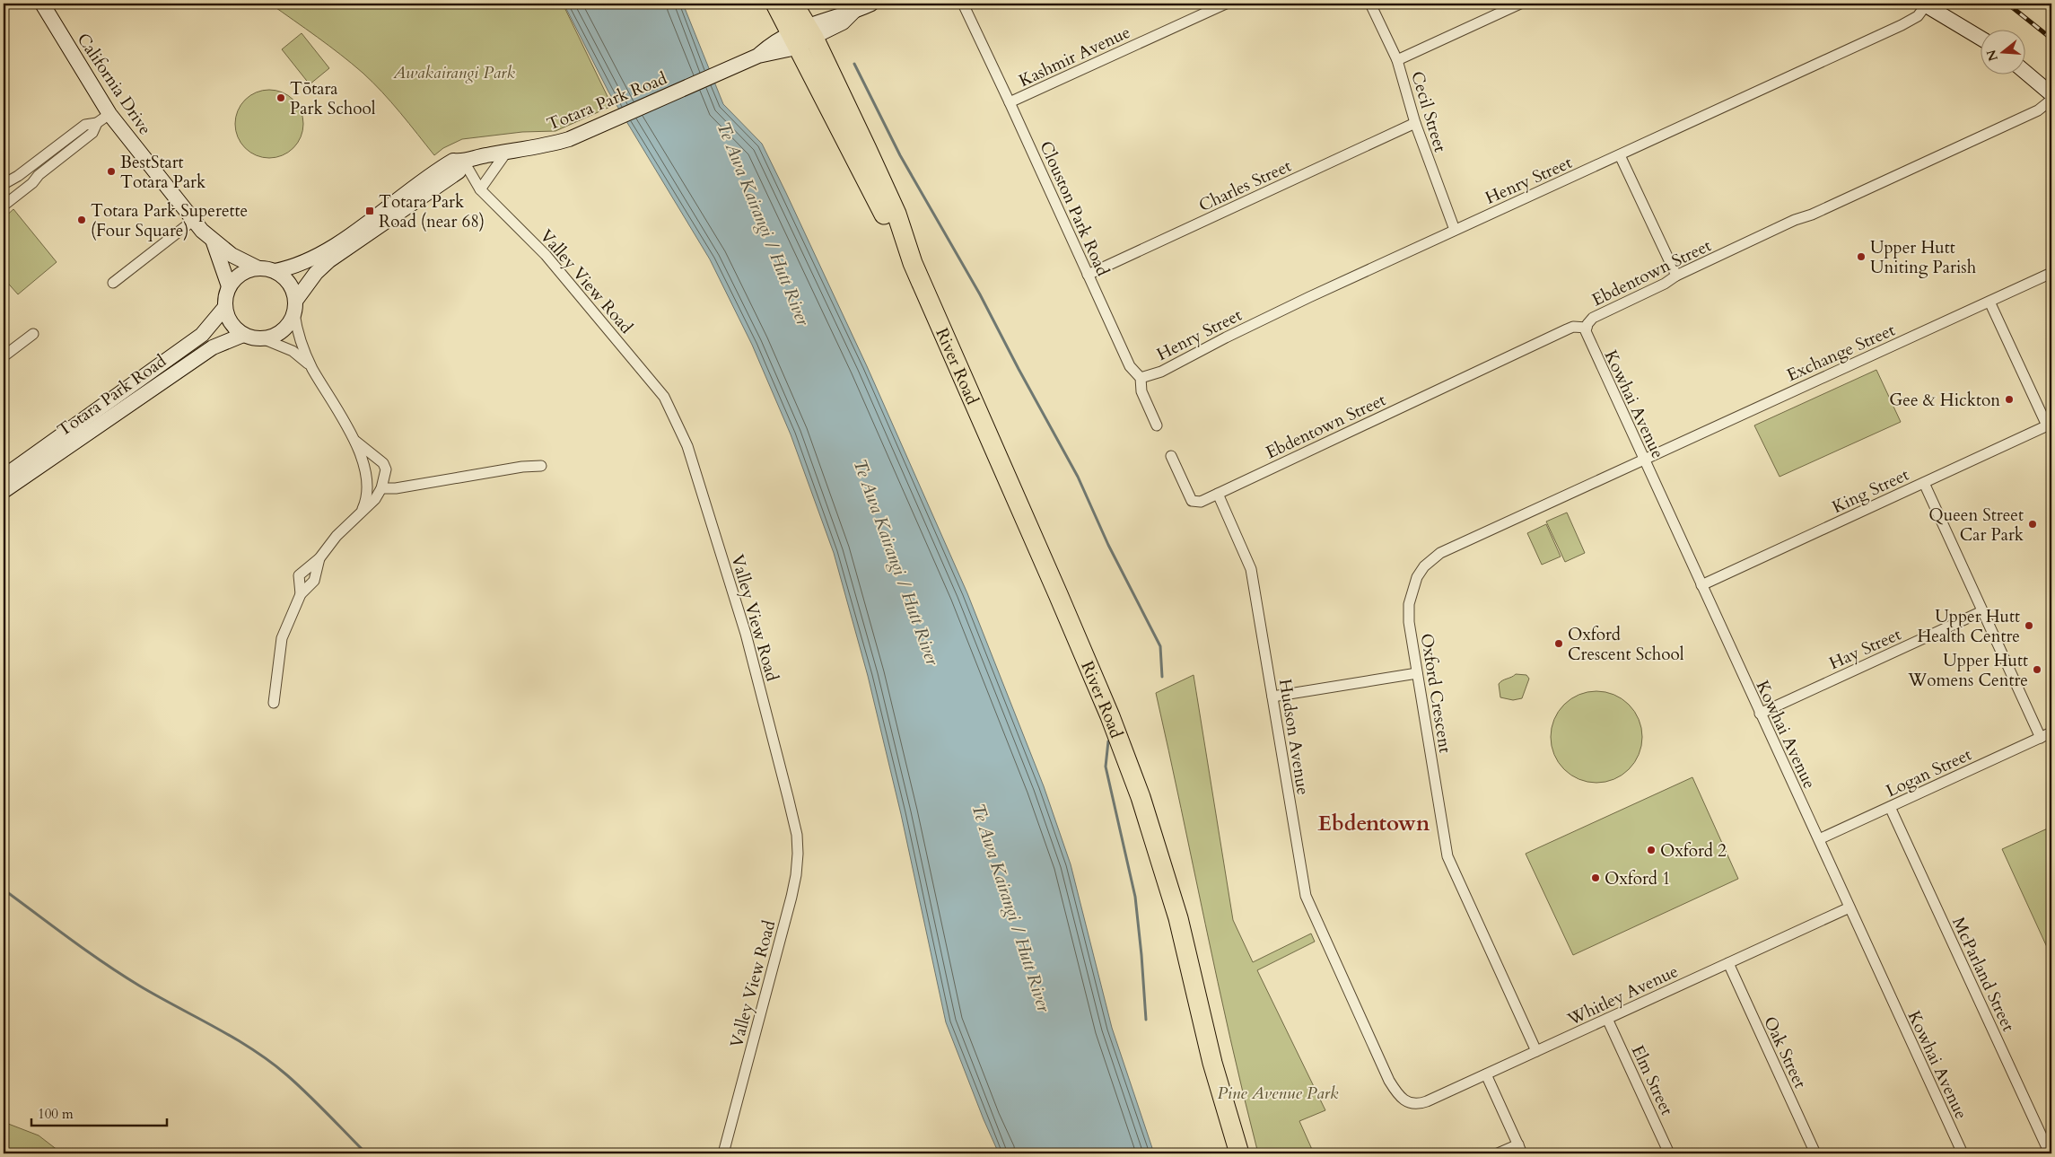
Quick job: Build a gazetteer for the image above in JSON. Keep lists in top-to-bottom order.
{
  "streets": {
    "highway": ["River Road"],
    "street": [
      "Kashmir Avenue",
      "California Drive",
      "Totara Park Road",
      "Cecil Street",
      "Henry Street",
      "Charles Street",
      "Clouston Park Road",
      "Ebdentown Street",
      "Valley View Road",
      "Exchange Street",
      "Kowhai Avenue",
      "King Street",
      "Hay Street",
      "Oxford Crescent",
      "Hudson Avenue",
      "Logan Street",
      "McParland Street",
      "Whitley Avenue",
      "Oak Street",
      "Elm Street"
    ]
  },
  "crossings": [
    ["Kashmir Avenue", "Clouston Park Road"],
    ["California Drive", "Totara Park Road"],
    ["Totara Park Road", "Valley View Road"],
    ["Totara Park Road", "River Road"],
    ["Cecil Street", "Henry Street"],
    ["Cecil Street", "Charles Street"],
    ["Henry Street", "Clouston Park Road"],
    ["Charles Street", "Clouston Park Road"],
    ["Ebdentown Street", "Kowhai Avenue"],
    ["Ebdentown Street", "Hudson Avenue"],
    ["Exchange Street", "Kowhai Avenue"],
    ["Exchange Street", "Oxford Crescent"],
    ["Kowhai Avenue", "King Street"],
    ["Kowhai Avenue", "Hay Street"],
    ["Kowhai Avenue", "Oxford Crescent"],
    ["Kowhai Avenue", "Logan Street"],
    ["Kowhai Avenue", "Whitley Avenue"],
    ["Oxford Crescent", "Whitley Avenue"],
    ["Hudson Avenue", "Whitley Avenue"],
    ["Logan Street", "McParland Street"],
    ["Whitley Avenue", "Oak Street"],
    ["Whitley Avenue", "Elm Street"]
  ],
  "districts": ["Ebdentown"],
  "water": ["Te Awa Kairangi / Hutt River"],
  "parks": ["Awakairangi Park", "Pine Avenue Park"],
  "places": {
    "other": [
      "Tōtara Park School",
      "BestStart Totara Park",
      "Totara Park Superette (Four Square)",
      "Upper Hutt Uniting Parish",
      "Gee & Hickton",
      "Queen Street Car Park",
      "Upper Hutt Health Centre",
      "Oxford Crescent School",
      "Upper Hutt Womens Centre",
      "Oxford 2",
      "Oxford 1"
    ],
    "transit": ["Totara Park Road (near 68)"]
  },
  "scale_bar": "100 m",
  "north": "left"
}
